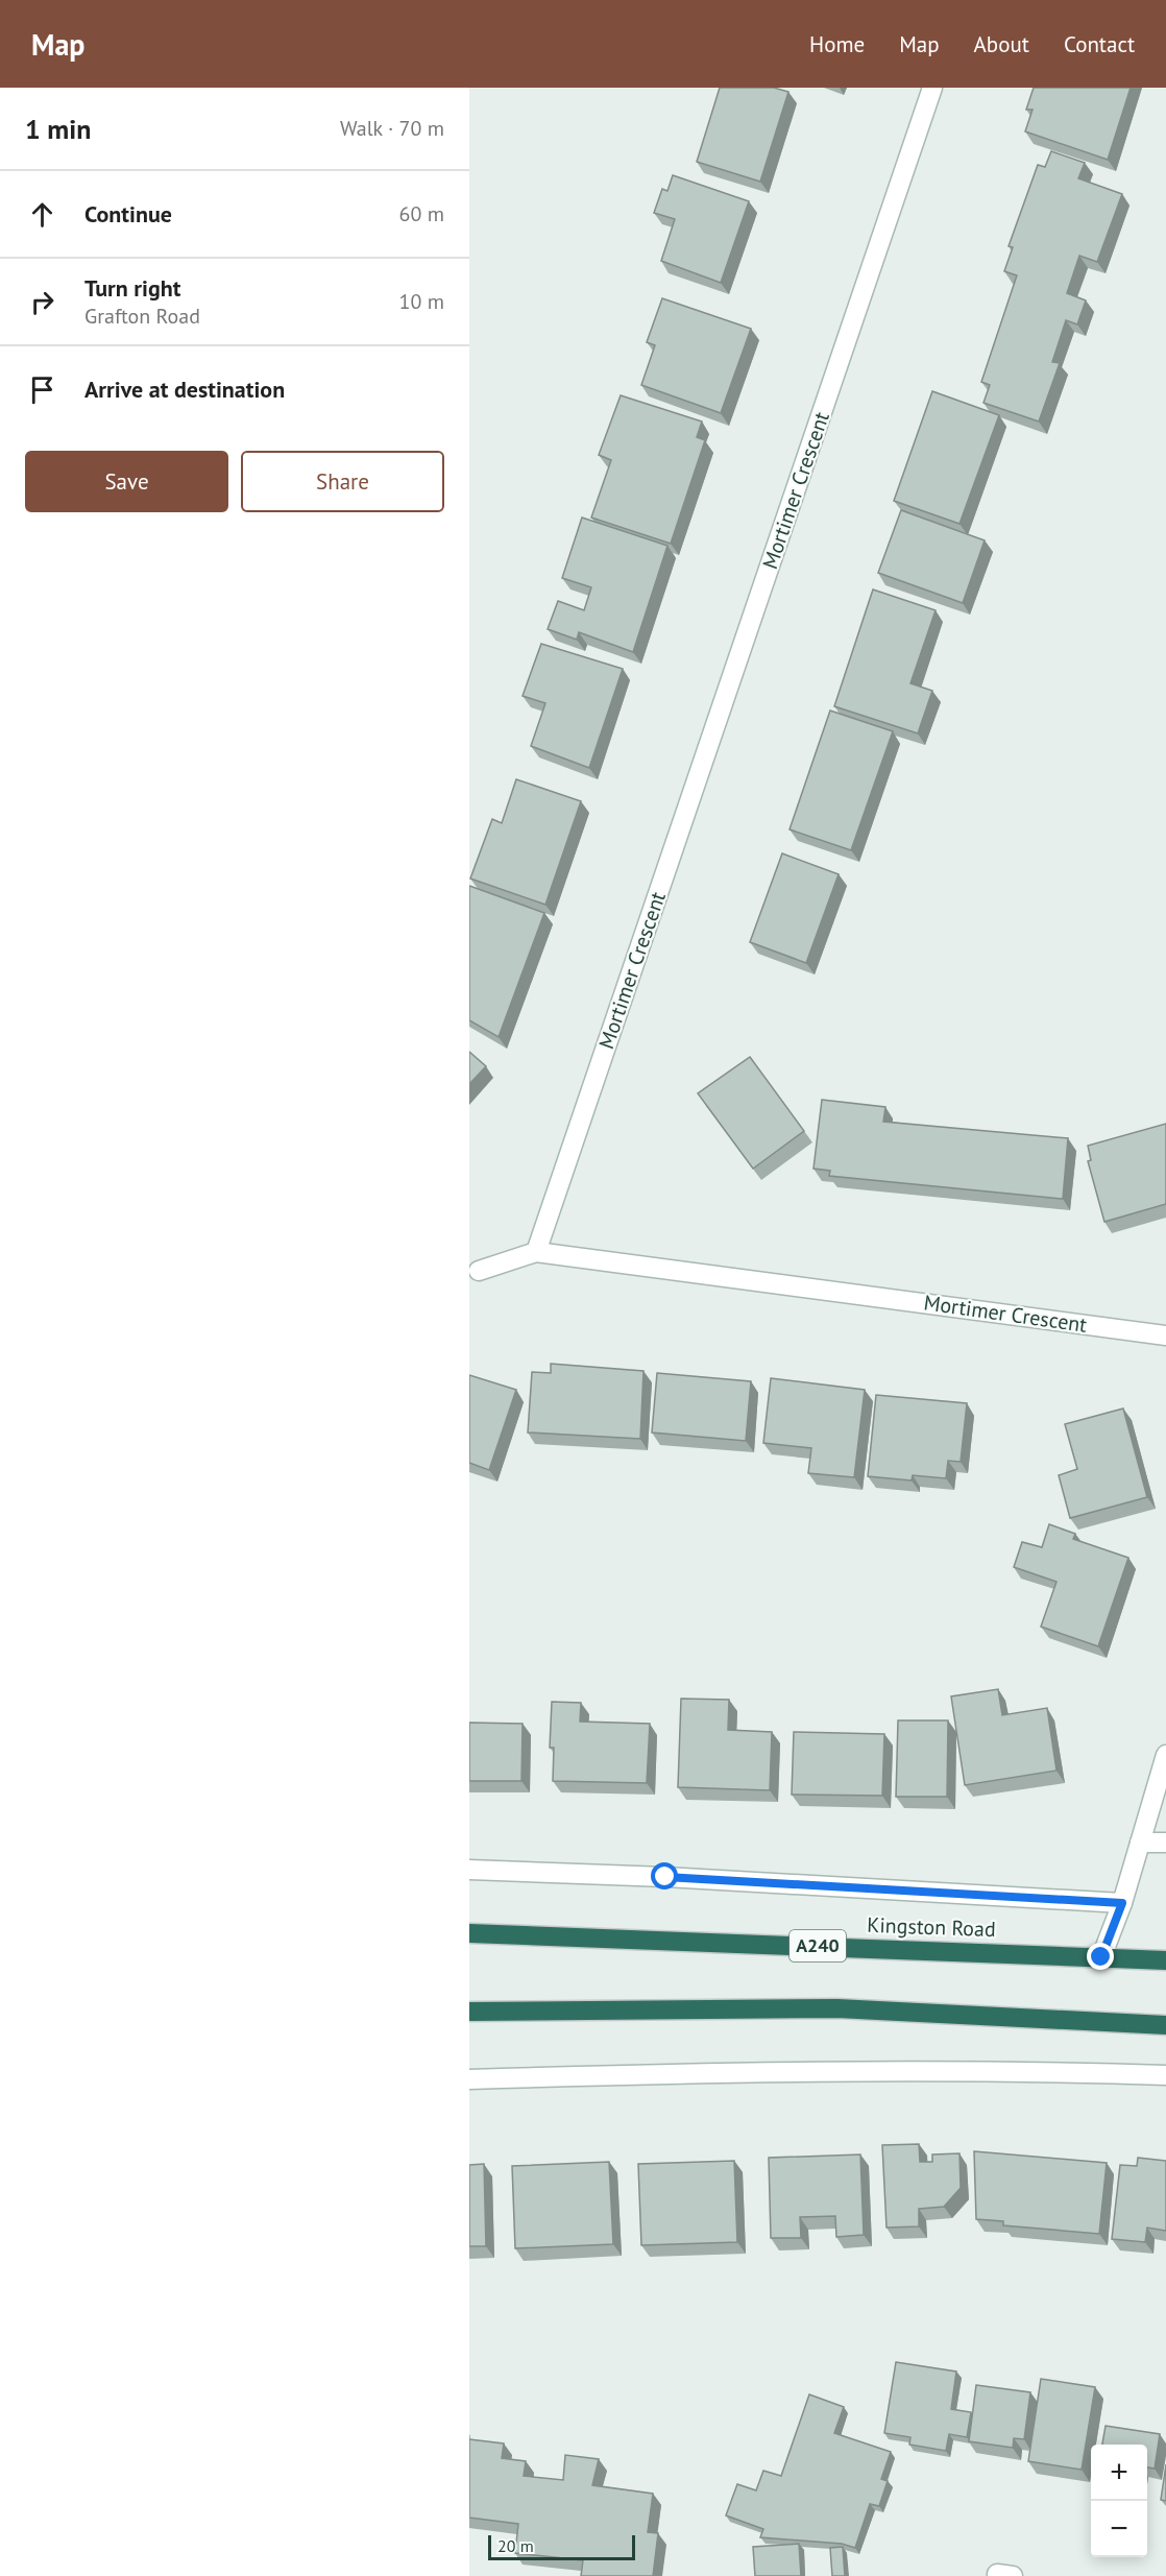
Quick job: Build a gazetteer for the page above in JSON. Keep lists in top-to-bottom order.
{
  "streets": {
    "highway": ["Kingston Road", "A240"],
    "street": ["Mortimer Crescent"]
  },
  "scale_bar": "20 m",
  "page": {
    "header": "Map",
    "nav": [
      "Home",
      "Map",
      "About",
      "Contact"
    ],
    "heading": ["1 min", "Walk · 70 m"],
    "list": [
      ["Continue", "60 m"],
      ["Turn right", "Grafton Road", "10 m"],
      "Arrive at destination"
    ],
    "buttons": ["Save", "Share"],
    "map_buttons": ["+", "−"],
    "scale": "20 m"
  }
}
